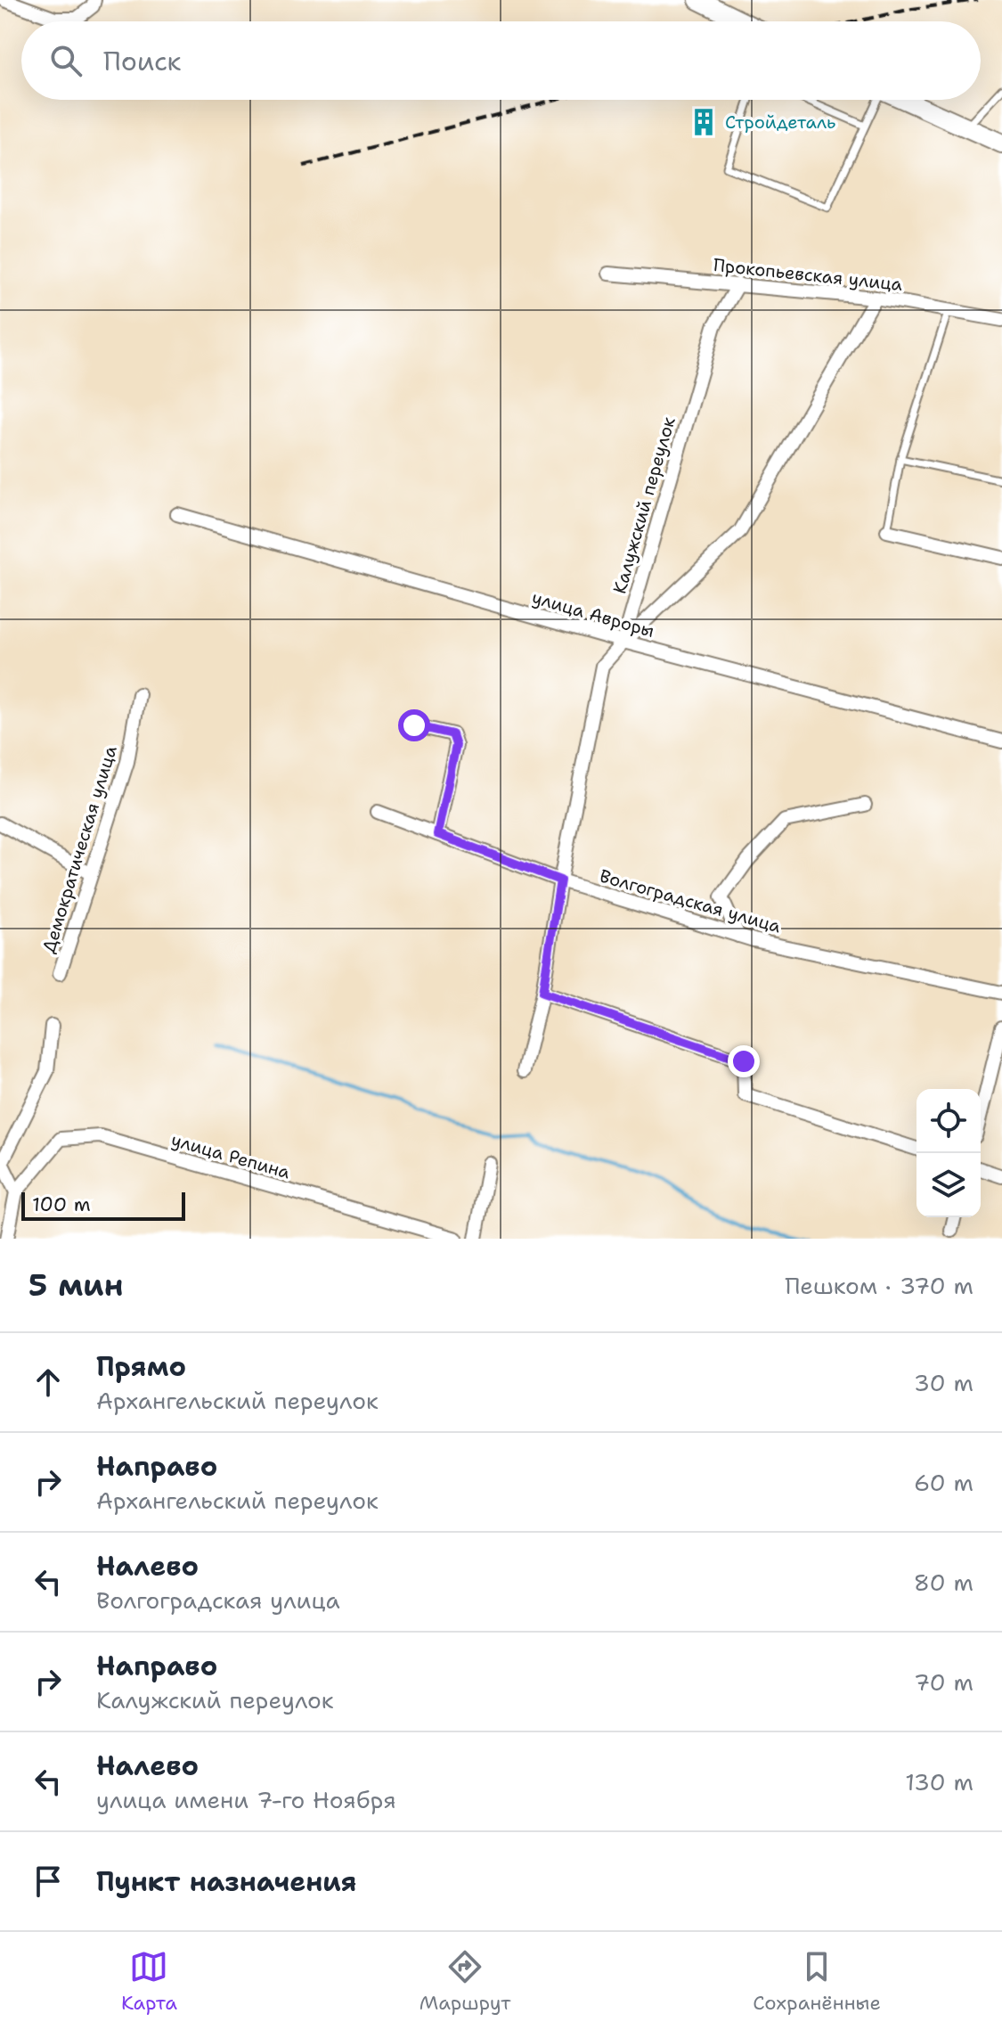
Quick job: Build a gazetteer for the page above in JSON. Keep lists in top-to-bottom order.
{
  "streets": {
    "street": [
      "Прокопьевская улица",
      "Калужский переулок",
      "улица Авроры",
      "Демократическая улица",
      "Волгоградская улица",
      "улица Репина"
    ]
  },
  "crossings": [
    ["Прокопьевская улица", "Калужский переулок"],
    ["Калужский переулок", "улица Авроры"],
    ["Калужский переулок", "Волгоградская улица"]
  ],
  "places": {
    "building": ["Стройдеталь"]
  },
  "scale_bar": "100 m",
  "page": {
    "search": "Поиск",
    "scale": "100 m",
    "heading": ["5 мин", "Пешком · 370 m"],
    "list": [
      ["Прямо", "Архангельский переулок", "30 m"],
      ["Направо", "Архангельский переулок", "60 m"],
      ["Налево", "Волгоградская улица", "80 m"],
      ["Направо", "Калужский переулок", "70 m"],
      ["Налево", "улица имени 7-го Ноября", "130 m"],
      "Пункт назначения"
    ],
    "nav": ["Карта", "Маршрут", "Сохранённые"]
  }
}
